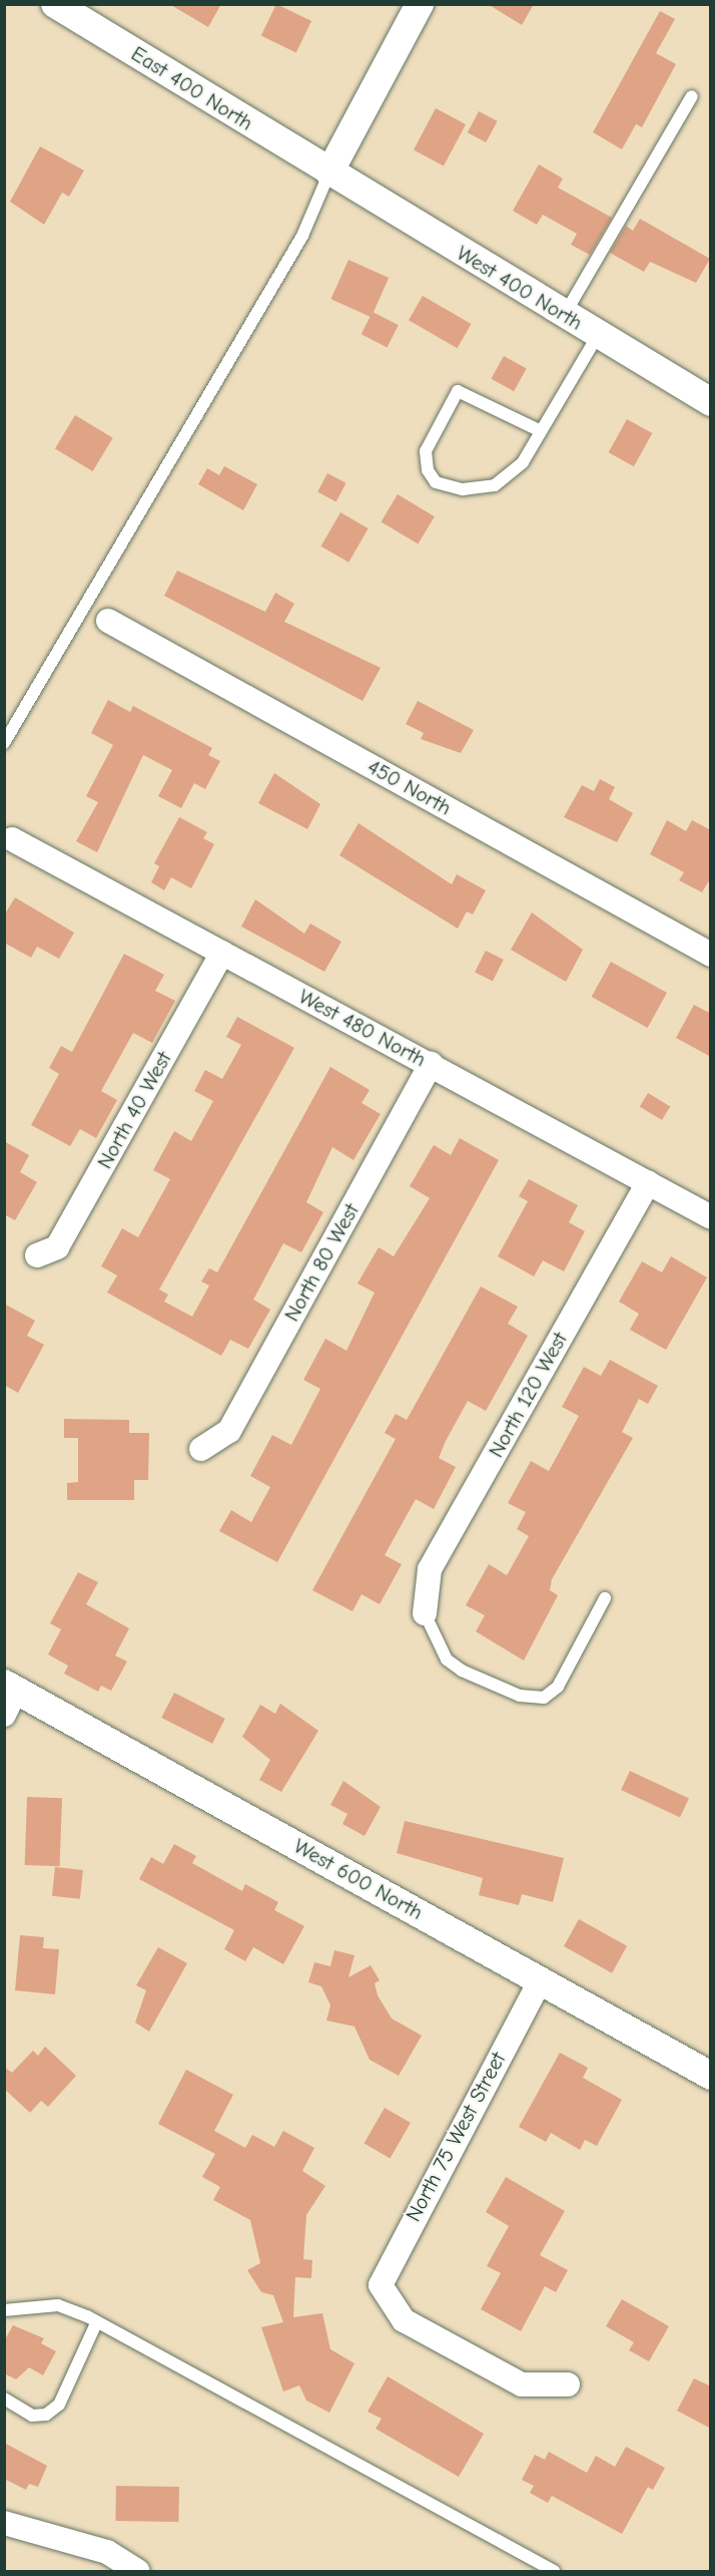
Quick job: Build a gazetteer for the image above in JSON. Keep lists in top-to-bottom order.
{
  "streets": {
    "street": [
      "East 400 North",
      "West 400 North",
      "450 North",
      "West 480 North",
      "North 40 West",
      "North 80 West",
      "North 120 West",
      "West 600 North",
      "North 75 West Street"
    ]
  },
  "crossings": [
    ["East 400 North", "West 400 North"],
    ["West 480 North", "North 40 West"],
    ["West 480 North", "North 80 West"],
    ["West 480 North", "North 120 West"],
    ["West 600 North", "North 75 West Street"]
  ]
}
